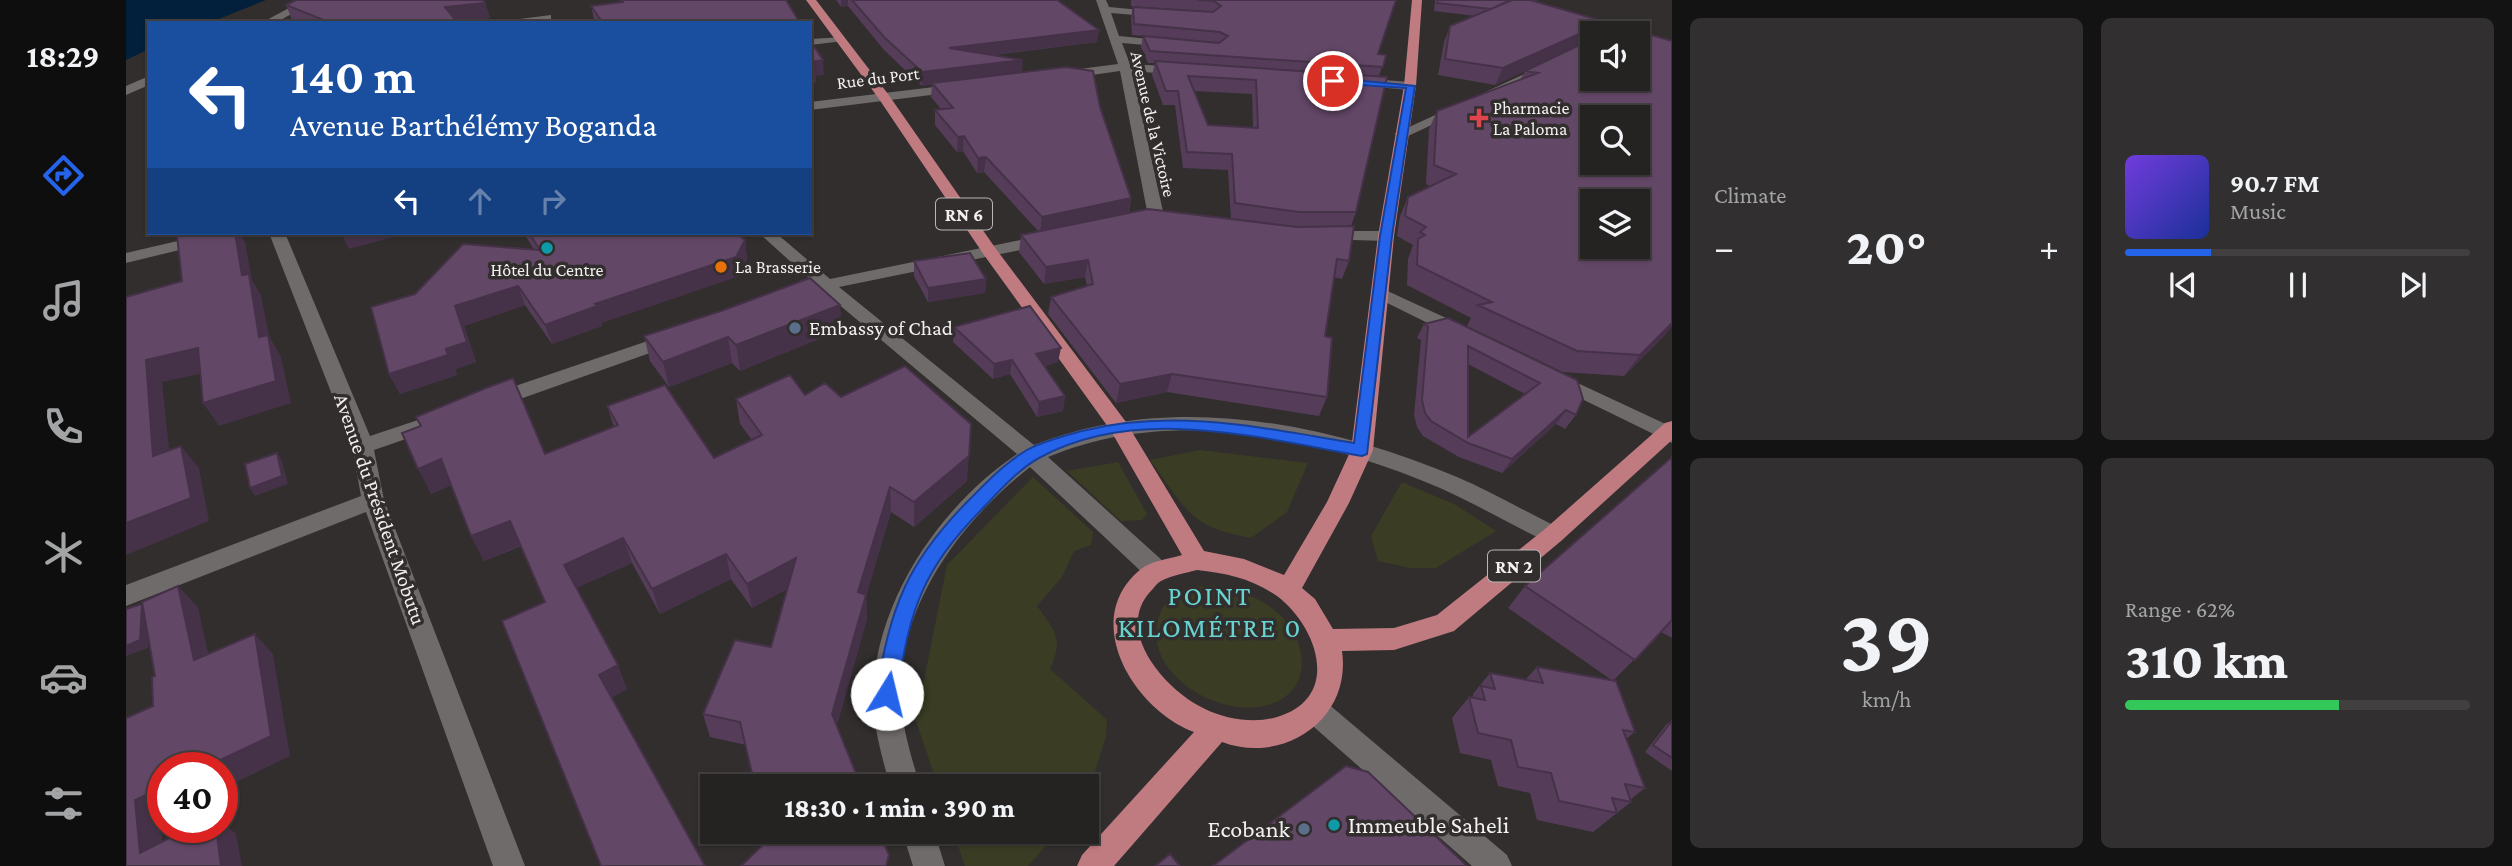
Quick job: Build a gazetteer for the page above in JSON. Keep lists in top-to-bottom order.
{
  "streets": {
    "main road": ["RN 6", "RN 2"],
    "street": ["Rue du Port", "Avenue de la Victoire", "Avenue du Président Mobutu"]
  },
  "crossings": [
    ["Rue du Port", "RN 6"],
    ["RN 6", "RN 2"]
  ],
  "districts": ["POINT KILOMÉTRE 0"],
  "places": {
    "health": ["Pharmacie La Paloma"],
    "other": [
      "Hôtel du Centre",
      "La Brasserie",
      "Embassy of Chad",
      "Immeuble Saheli",
      "Ecobank"
    ]
  },
  "page": {
    "tabs": "18:29",
    "tile": [
      "Climate",
      ["39", "km/h"],
      ["Range · 62%", "310 km"]
    ],
    "turn": ["140 m", "Avenue Barthélémy Boganda"],
    "song": ["90.7 FM", "Music"],
    "heat": ["−", "20°", "+"],
    "limit": "40",
    "trip": "18:30 · 1 min · 390 m"
  }
}
